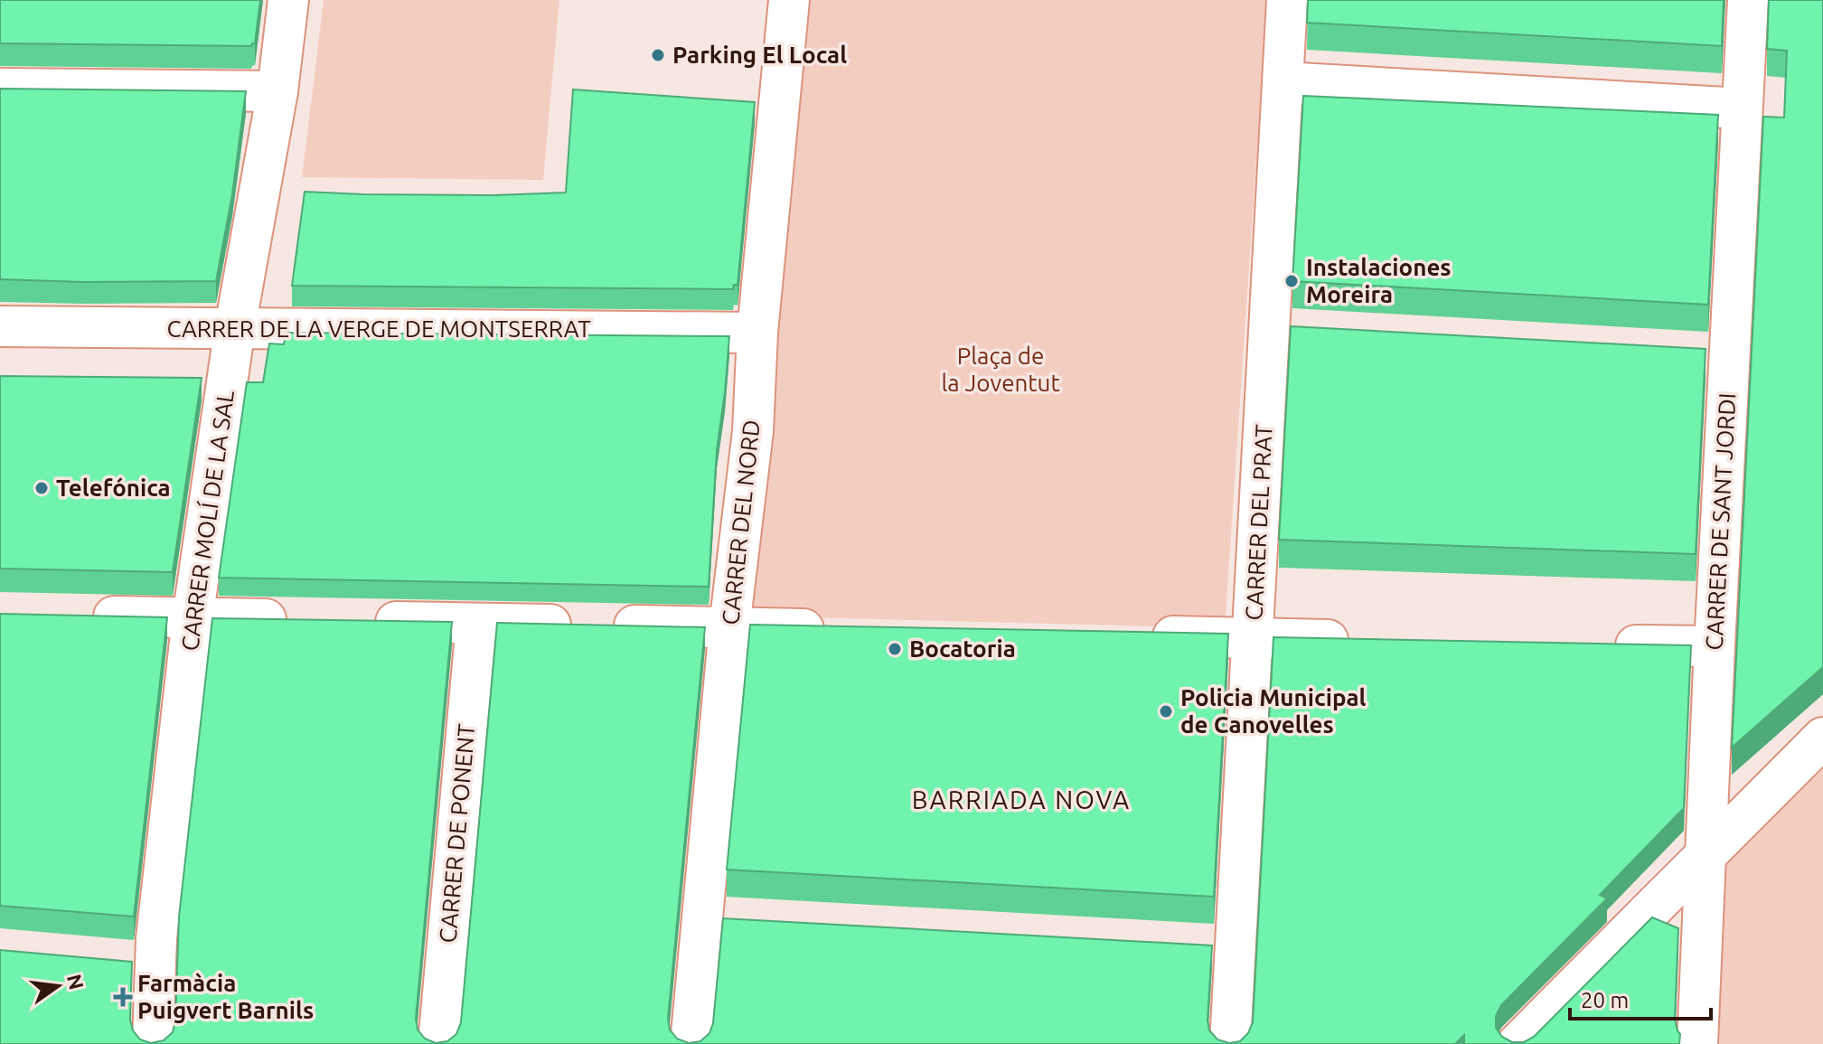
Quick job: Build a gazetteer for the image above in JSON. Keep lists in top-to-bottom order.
{
  "streets": {
    "street": [
      "CARRER DE LA VERGE DE MONTSERRAT",
      "CARRER MOLÍ DE LA SAL",
      "CARRER DE SANT JORDI",
      "CARRER DEL NORD",
      "CARRER DEL PRAT",
      "CARRER DE PONENT"
    ]
  },
  "crossings": [
    ["CARRER DE LA VERGE DE MONTSERRAT", "CARRER MOLÍ DE LA SAL"],
    ["CARRER DE LA VERGE DE MONTSERRAT", "CARRER DEL NORD"]
  ],
  "districts": ["BARRIADA NOVA"],
  "parks": ["Plaça de la Joventut"],
  "places": {
    "other": [
      "Parking El Local",
      "Instalaciones Moreira",
      "Telefónica",
      "Bocatoria",
      "Policia Municipal de Canovelles"
    ],
    "health": ["Farmàcia Puigvert Barnils"]
  },
  "scale_bar": "20 m",
  "north": "right"
}
